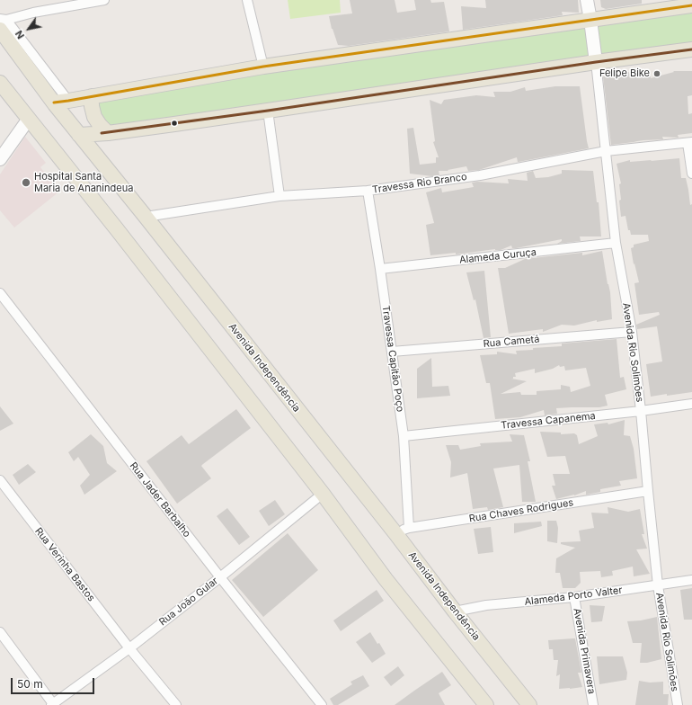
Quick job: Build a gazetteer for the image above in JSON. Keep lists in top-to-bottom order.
{
  "streets": {
    "main road": ["Avenida Rio Solimões", "Avenida Independência"],
    "street": [
      "Travessa Rio Branco",
      "Alameda Curuça",
      "Rua Cametá",
      "Travessa Capitão Poço",
      "Travessa Capanema",
      "Rua Jader Barbalho",
      "Rua Chaves Rodrigues",
      "Rua Verinha Bastos",
      "Alameda Porto Valter",
      "Rua João Gular",
      "Avenida Primavera"
    ]
  },
  "crossings": [
    ["Travessa Rio Branco", "Avenida Rio Solimões"],
    ["Travessa Rio Branco", "Travessa Capitão Poço"],
    ["Travessa Rio Branco", "Avenida Independência"],
    ["Alameda Curuça", "Avenida Rio Solimões"],
    ["Alameda Curuça", "Travessa Capitão Poço"],
    ["Rua Cametá", "Avenida Rio Solimões"],
    ["Rua Cametá", "Travessa Capitão Poço"],
    ["Avenida Rio Solimões", "Travessa Capanema"],
    ["Avenida Rio Solimões", "Rua Chaves Rodrigues"],
    ["Avenida Rio Solimões", "Alameda Porto Valter"],
    ["Travessa Capitão Poço", "Travessa Capanema"],
    ["Travessa Capitão Poço", "Rua Chaves Rodrigues"],
    ["Avenida Independência", "Rua Chaves Rodrigues"],
    ["Avenida Independência", "Alameda Porto Valter"],
    ["Rua Jader Barbalho", "Rua João Gular"],
    ["Rua Verinha Bastos", "Rua João Gular"],
    ["Alameda Porto Valter", "Avenida Primavera"]
  ],
  "places": ["Felipe Bike", "Hospital Santa Maria de Ananindeua"],
  "scale_bar": "50 m",
  "north": "bottom left"
}
